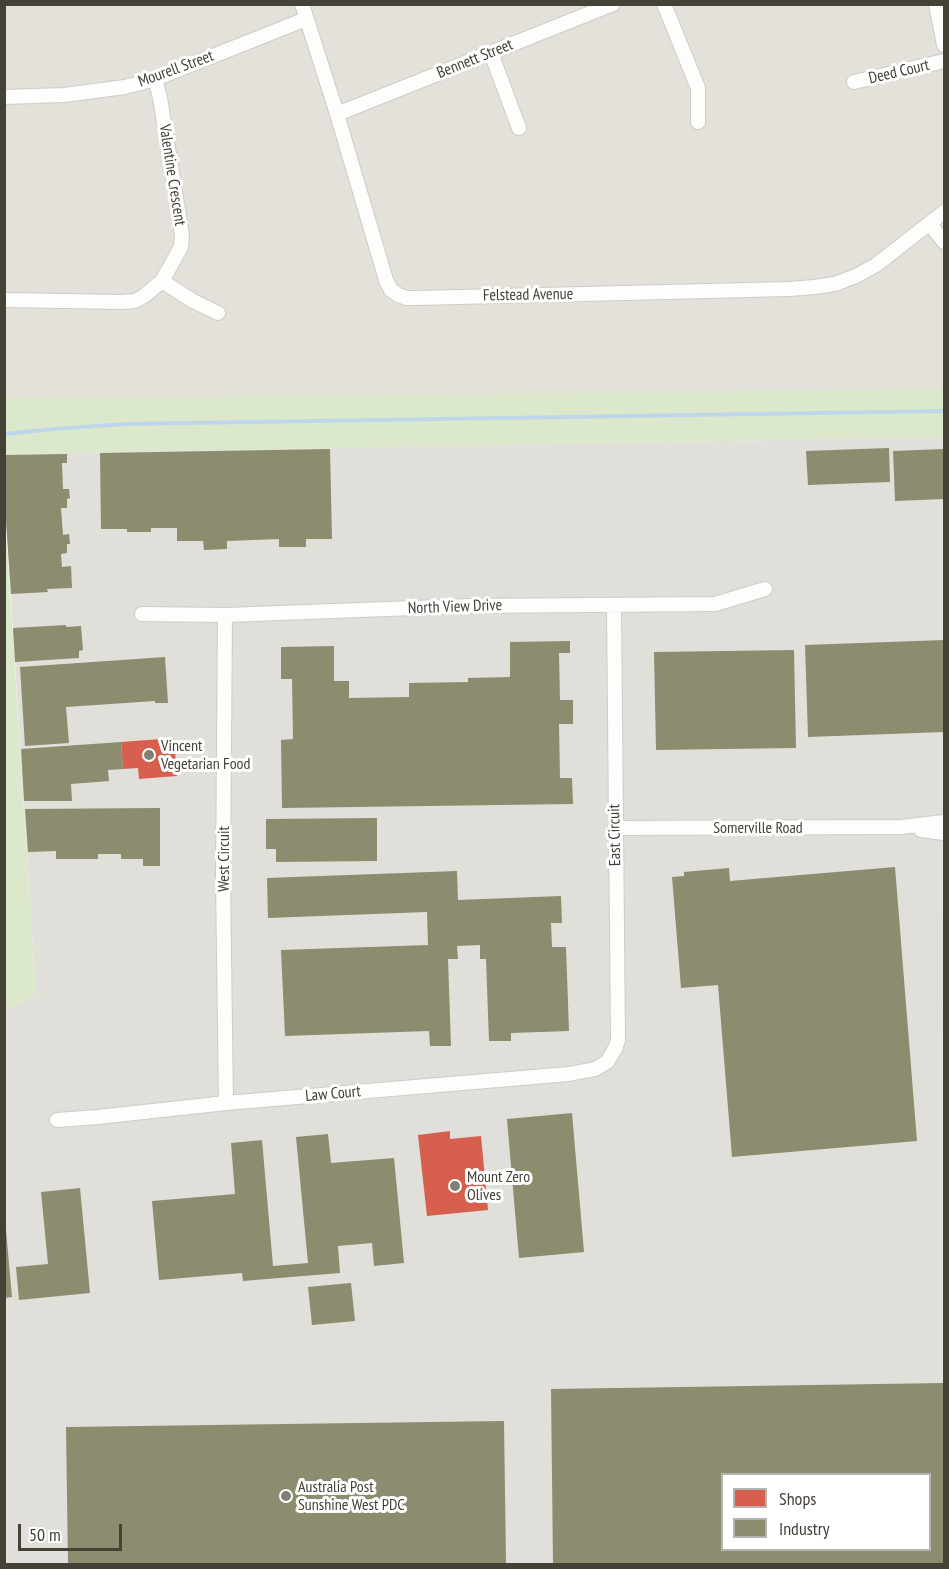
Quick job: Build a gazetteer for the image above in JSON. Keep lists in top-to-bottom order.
{
  "streets": {
    "street": [
      "Bennett Street",
      "Mourell Street",
      "Deed Court",
      "Valentine Crescent",
      "Felstead Avenue",
      "North View Drive",
      "Somerville Road",
      "East Circuit",
      "West Circuit",
      "Law Court"
    ]
  },
  "crossings": [
    ["Bennett Street", "Felstead Avenue"],
    ["Mourell Street", "Valentine Crescent"],
    ["Mourell Street", "Felstead Avenue"],
    ["North View Drive", "East Circuit"],
    ["North View Drive", "West Circuit"],
    ["Somerville Road", "East Circuit"],
    ["East Circuit", "Law Court"],
    ["West Circuit", "Law Court"]
  ],
  "places": ["Vincent Vegetarian Food", "Mount Zero Olives", "Australia Post Sunshine West PDC"],
  "legend": ["Shops", "Industry"],
  "scale_bar": "50 m"
}
